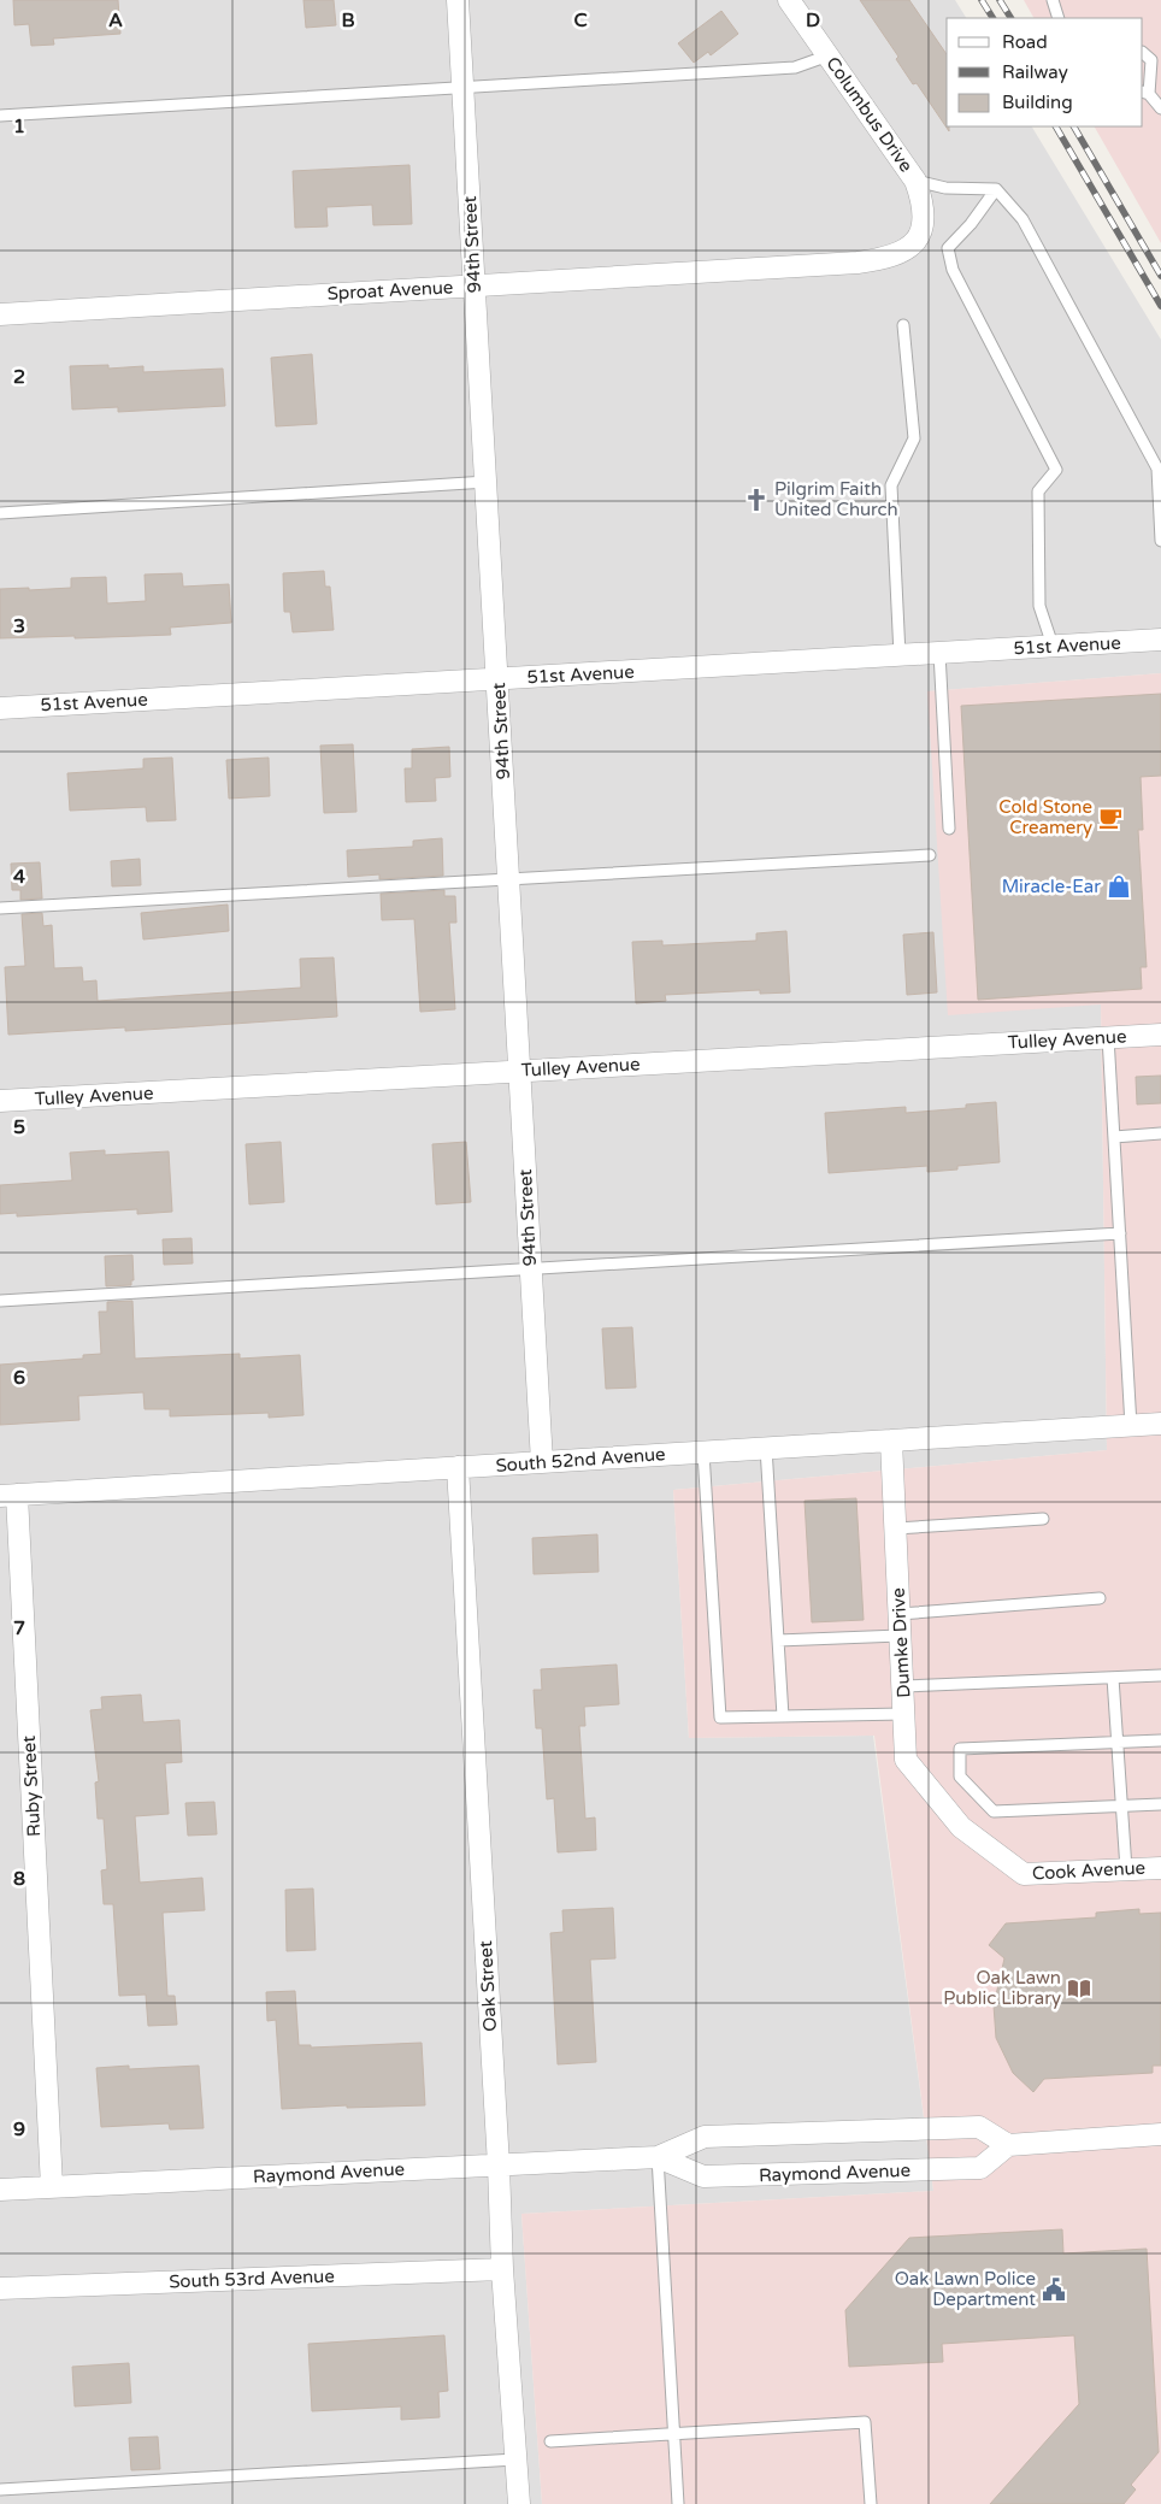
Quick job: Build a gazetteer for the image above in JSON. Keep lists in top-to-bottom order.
{
  "streets": {
    "street": [
      "Columbus Drive",
      "94th Street",
      "Sproat Avenue",
      "51st Avenue",
      "Tulley Avenue",
      "South 52nd Avenue",
      "Dumke Drive",
      "Ruby Street",
      "Cook Avenue",
      "Oak Street",
      "Raymond Avenue",
      "South 53rd Avenue"
    ]
  },
  "crossings": [
    ["Columbus Drive", "Sproat Avenue"],
    ["94th Street", "Sproat Avenue"],
    ["94th Street", "51st Avenue"],
    ["94th Street", "Tulley Avenue"],
    ["94th Street", "South 52nd Avenue"],
    ["South 52nd Avenue", "Dumke Drive"],
    ["South 52nd Avenue", "Ruby Street"],
    ["South 52nd Avenue", "Oak Street"],
    ["Dumke Drive", "Cook Avenue"],
    ["Ruby Street", "Raymond Avenue"],
    ["Oak Street", "Raymond Avenue"],
    ["Oak Street", "South 53rd Avenue"]
  ],
  "places": {
    "church": ["Pilgrim Faith United Church"],
    "cafe": ["Cold Stone Creamery"],
    "shop": ["Miracle-Ear"],
    "library": ["Oak Lawn Public Library"],
    "public building": ["Oak Lawn Police Department"]
  },
  "legend": ["Road", "Railway", "Building"],
  "grid": {
    "columns": [
      "A",
      "B",
      "C",
      "D"
    ],
    "rows": [
      "1",
      "2",
      "3",
      "4",
      "5",
      "6",
      "7",
      "8",
      "9"
    ]
  }
}
